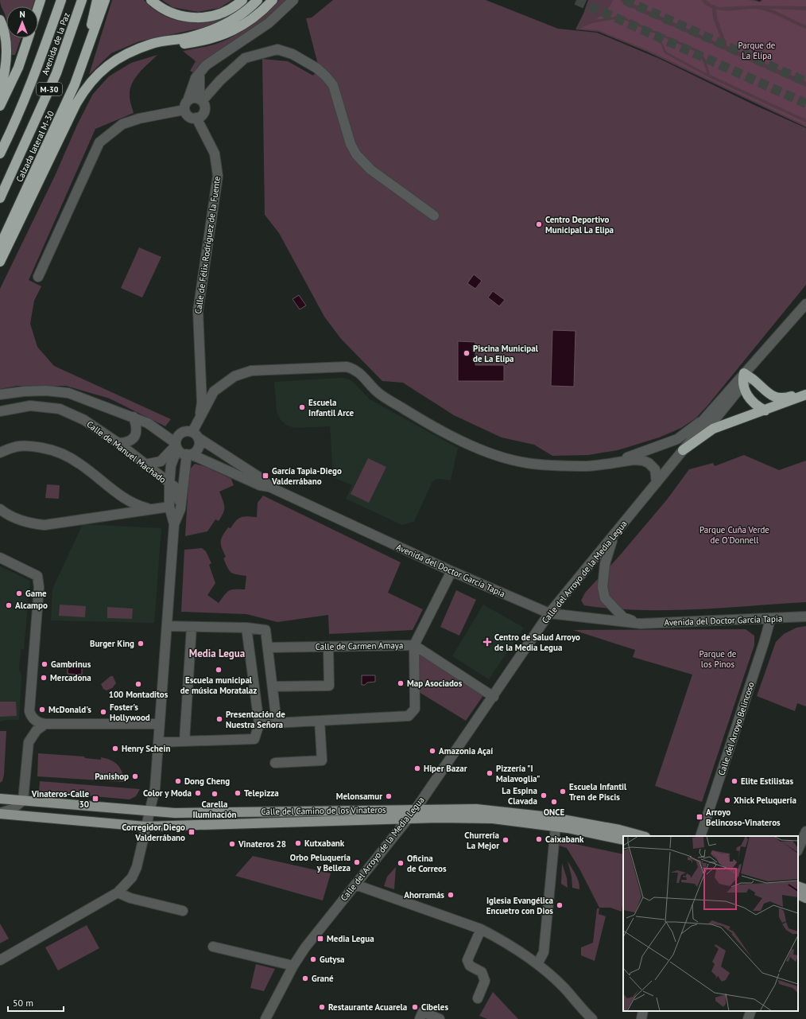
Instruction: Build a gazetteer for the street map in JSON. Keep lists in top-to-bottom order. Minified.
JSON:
{"streets":{"highway":["Avenida de la Paz","M-30","Calzada lateral M-30"],"main road":["Calle del Camino de los Vinateros"],"street":["Calle de Félix Rodríguez de la Fuente","Calle de Manuel Machado","Avenida del Doctor García Tapia","Calle del Arroyo de la Media Legua","Calle de Carmen Amaya","Calle del Arroyo Belincoso"]},"crossings":[["Calle de Félix Rodríguez de la Fuente","Avenida del Doctor García Tapia"],["Avenida del Doctor García Tapia","Calle del Arroyo de la Media Legua"],["Avenida del Doctor García Tapia","Calle del Arroyo Belincoso"],["Calle del Arroyo de la Media Legua","Calle de Carmen Amaya"],["Calle del Arroyo de la Media Legua","Calle del Camino de los Vinateros"]],"districts":["Media Legua"],"parks":["Parque de La Elipa","Parque Cuña Verde de O'Donnell","Parque de los Pinos"],"places":{"other":["Centro Deportivo Municipal La Elipa","Piscina Municipal de La Elipa","Escuela Infantil Arce","Game","Alcampo","Burger King","Gambrinus","Escuela municipal de música Moratalaz","Mercadona","Map Asociados","100 Montaditos","McDonald's","Foster's Hollywood","Presentación de Nuestra Señora","Henry Schein","Amazonia Açaí","Hiper Bazar","Pizzería \"I Malavoglia\"","Panishop","Dong Cheng","Elite Estilistas","Escuela Infantil Tren de Piscis","Color y Moda","Telepizza","Carella Iluminación","La Espina Clavada","Melonsamur","Xhick Peluquería","ONCE","Caixabank","Churrería La Mejor","Kutxabank","Vinateros 28","Orbo Peluquería y Belleza","Oficina de Correos","Ahorramás","Iglesia Evangélica Encuetro con Dios","Gutysa","Grané","Restaurante Acuarela","Cibeles"],"transit":["García Tapia-Diego Valderrábano","Vinateros-Calle 30","Arroyo Belincoso-Vinateros","Corregidor Diego Valderrábano","Media Legua"],"health":["Centro de Salud Arroyo de la Media Legua"]},"scale_bar":"50 m","north":"top"}
